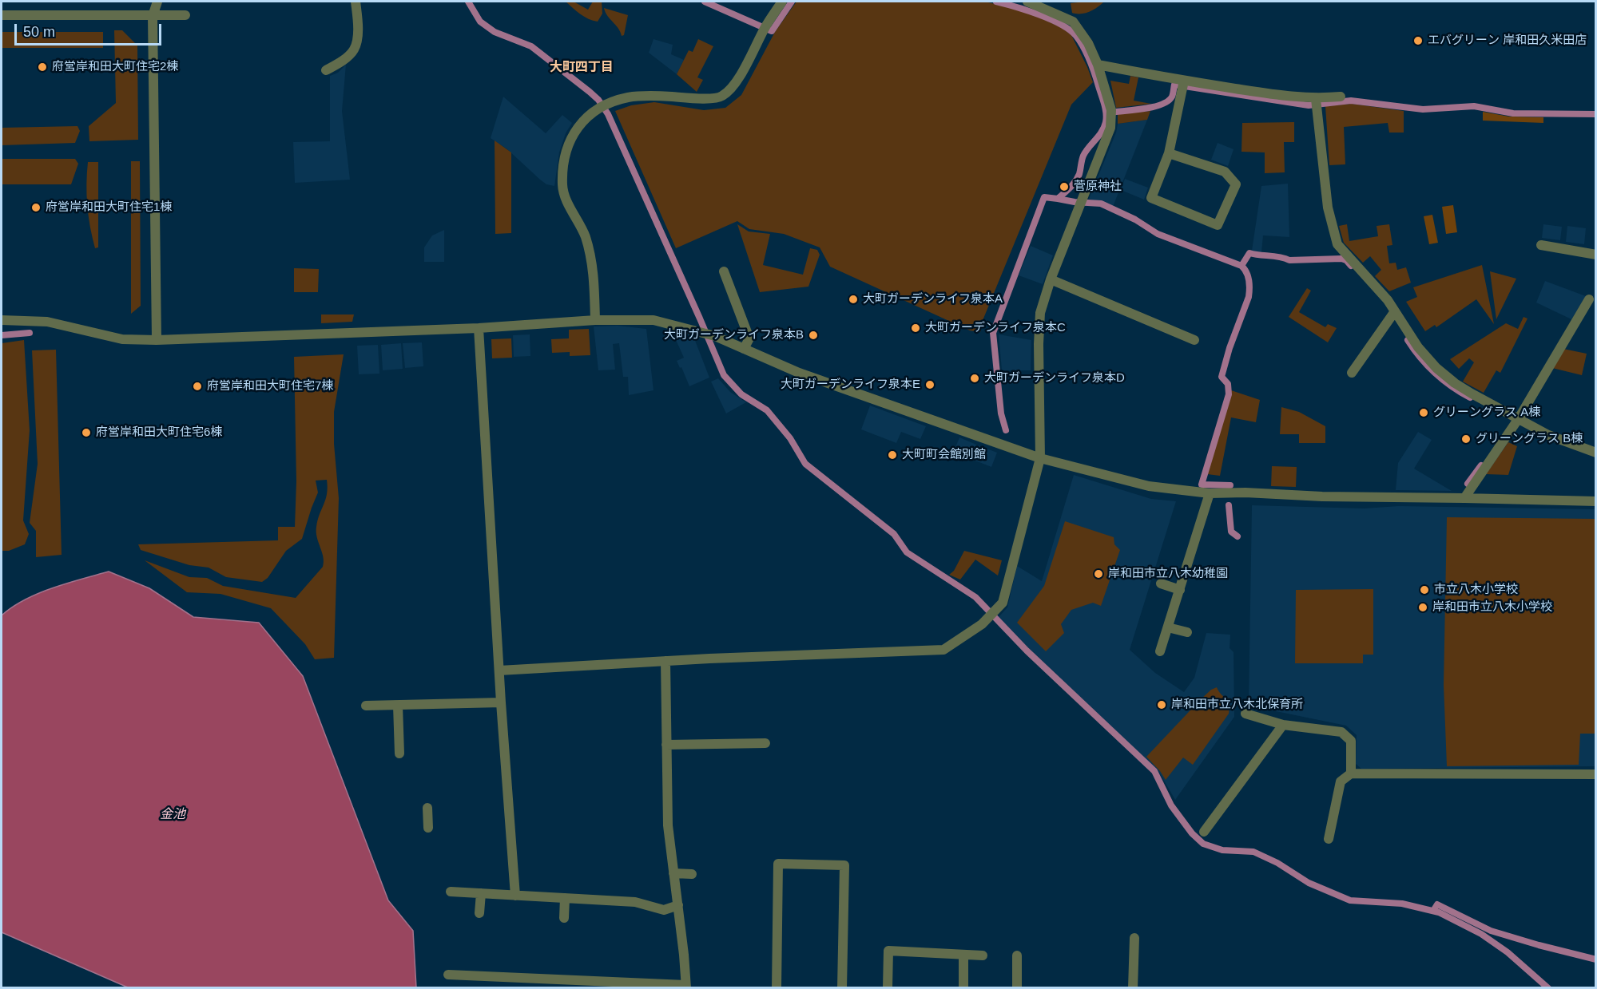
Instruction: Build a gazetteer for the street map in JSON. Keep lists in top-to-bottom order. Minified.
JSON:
{"districts":["大町四丁目"],"water":["金池"],"places":["エバグリーン 岸和田久米田店","府営岸和田大町住宅2棟","菅原神社","府営岸和田大町住宅1棟","大町ガーデンライフ泉本A","大町ガーデンライフ泉本C","大町ガーデンライフ泉本B","大町ガーデンライフ泉本D","大町ガーデンライフ泉本E","府営岸和田大町住宅7棟","グリーングラス A棟","府営岸和田大町住宅6棟","グリーングラス B棟","大町町会館別館","岸和田市立八木幼稚園","市立八木小学校","岸和田市立八木小学校","岸和田市立八木北保育所"],"scale_bar":"50 m"}
